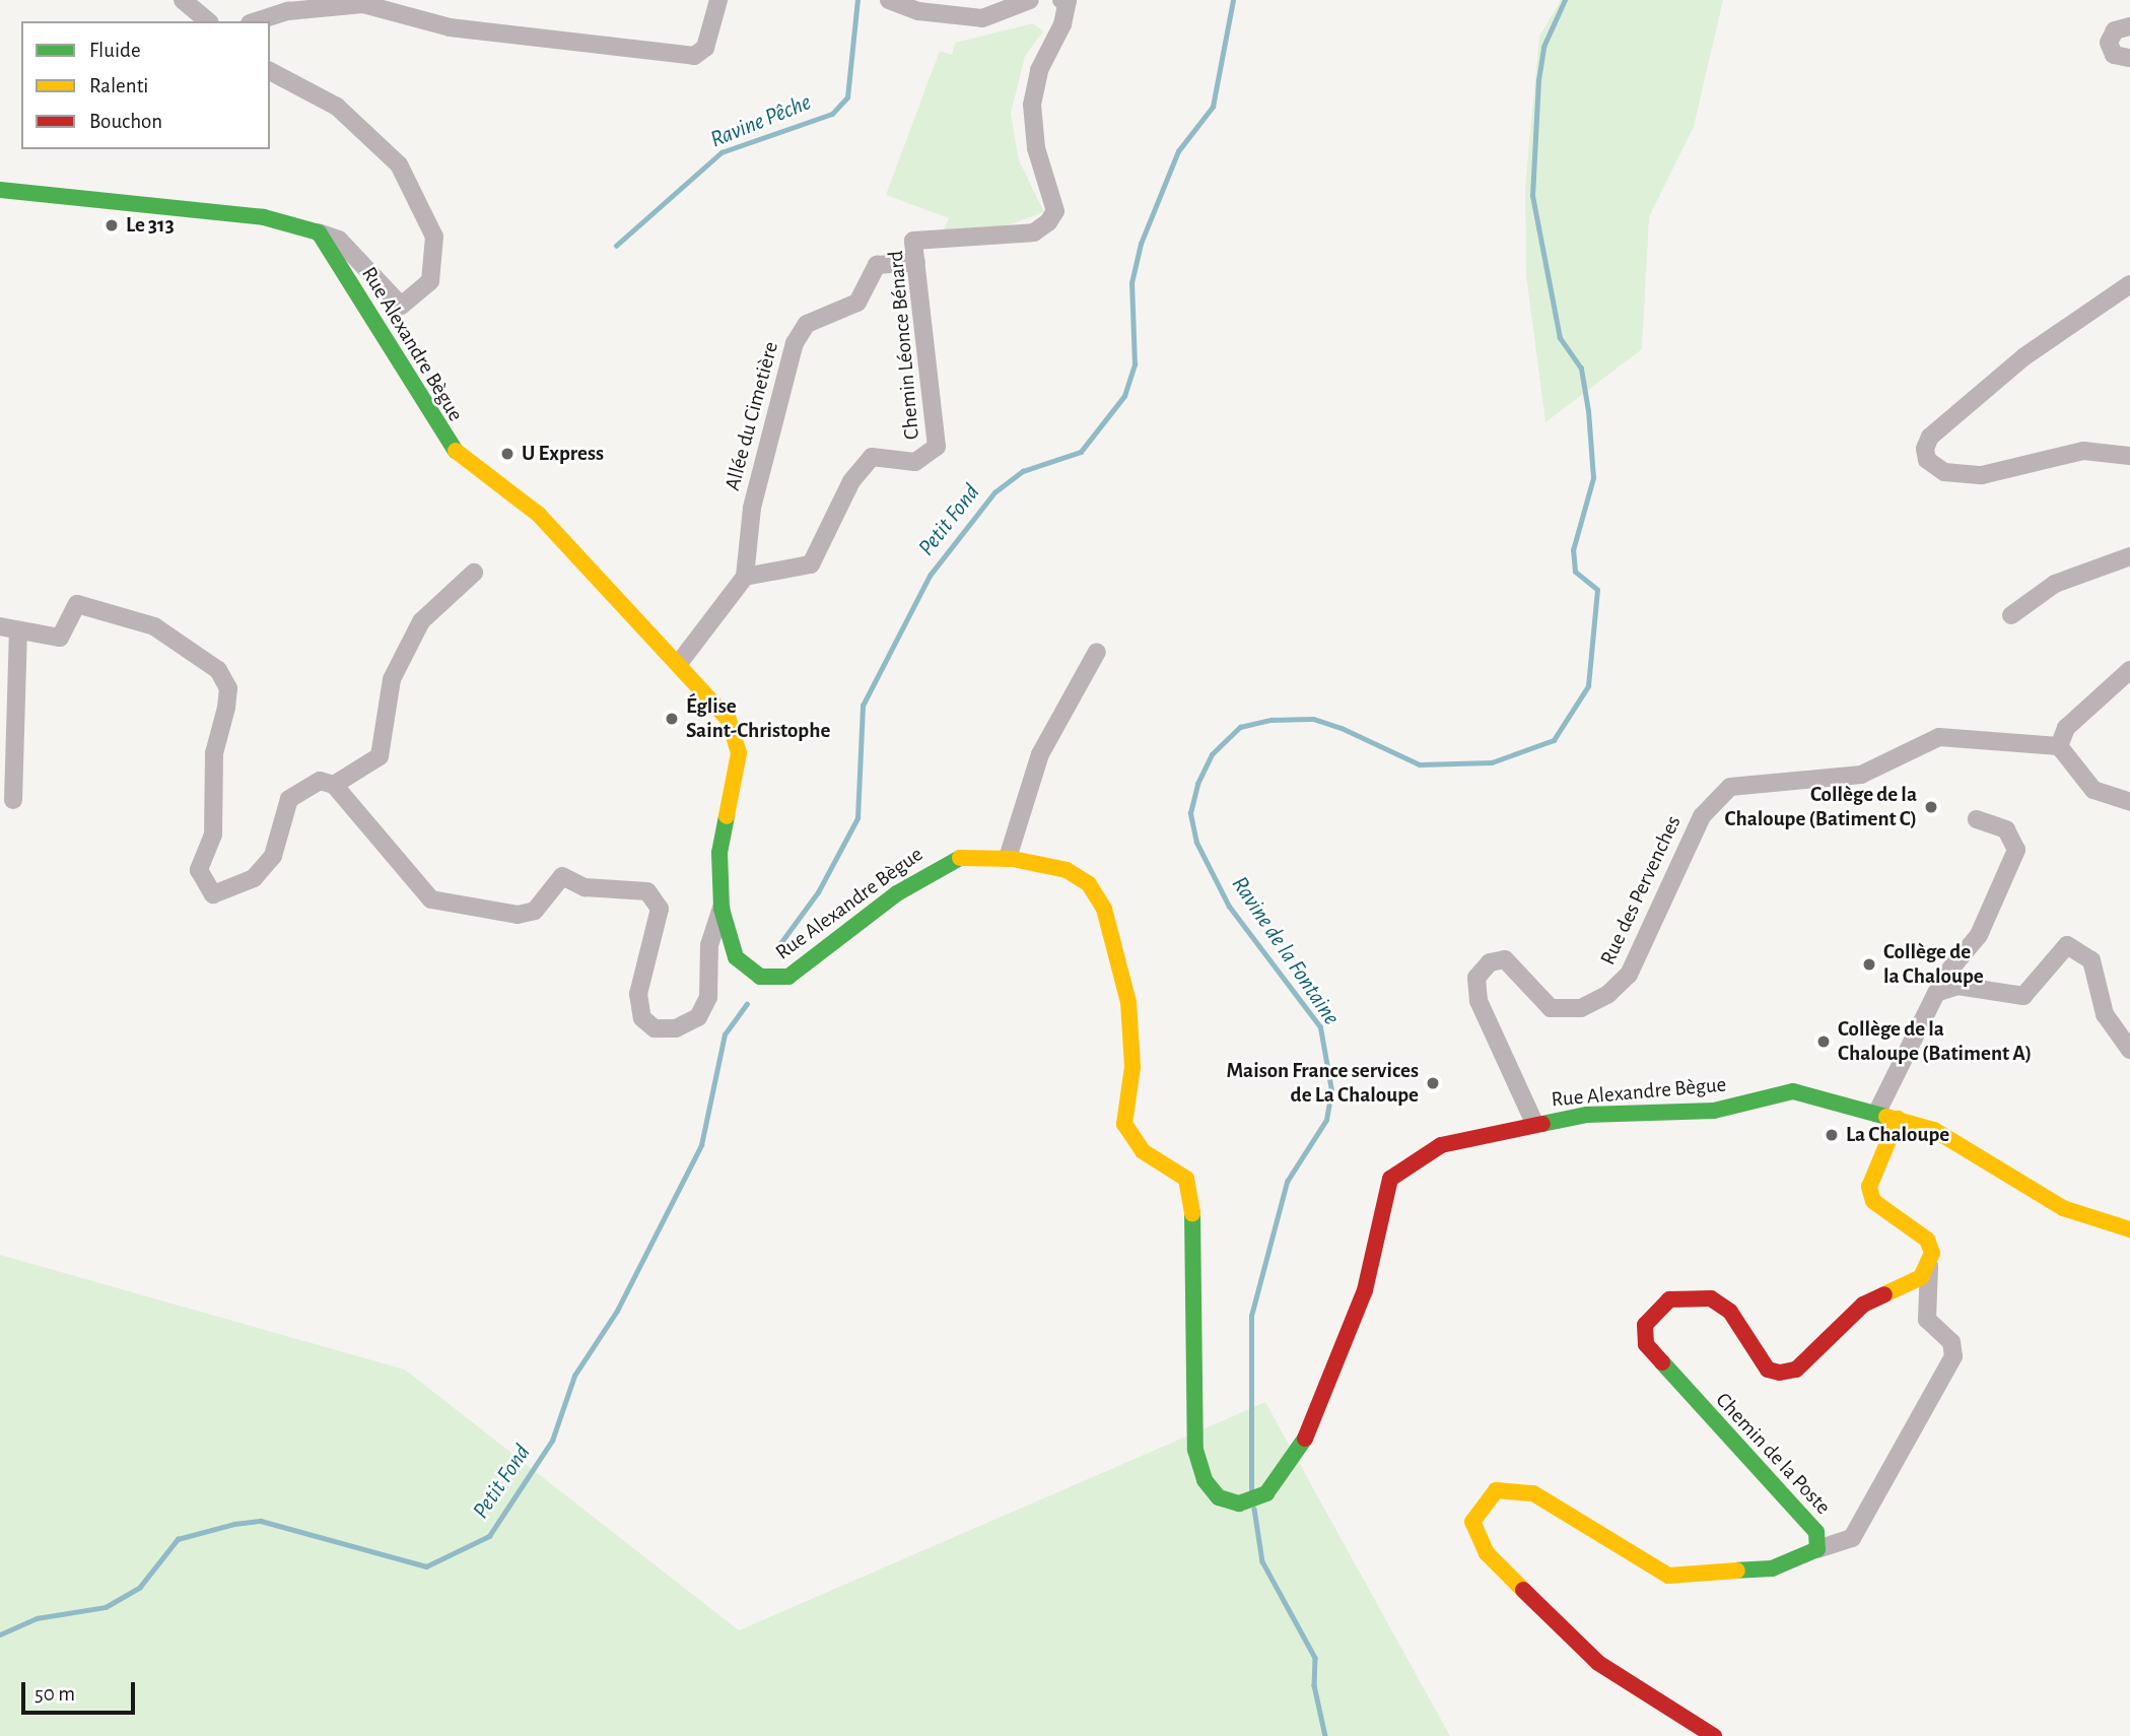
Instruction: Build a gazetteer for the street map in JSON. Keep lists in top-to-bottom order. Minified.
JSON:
{"streets":{"main road":["Rue Alexandre Bègue","Chemin de la Poste"],"street":["Chemin Léonce Bénard","Allée du Cimetière","Rue des Pervenches"]},"crossings":[["Rue Alexandre Bègue","Rue des Pervenches"],["Chemin Léonce Bénard","Allée du Cimetière"]],"water":["Ravine Pêche","Petit Fond","Ravine de la Fontaine"],"places":["Le 313","U Express","Église Saint-Christophe","Collège de la Chaloupe (Batiment C)","Collège de la Chaloupe","Collège de la Chaloupe (Batiment A)","Maison France services de La Chaloupe","La Chaloupe"],"legend":["Fluide","Ralenti","Bouchon"],"scale_bar":"50 m"}
